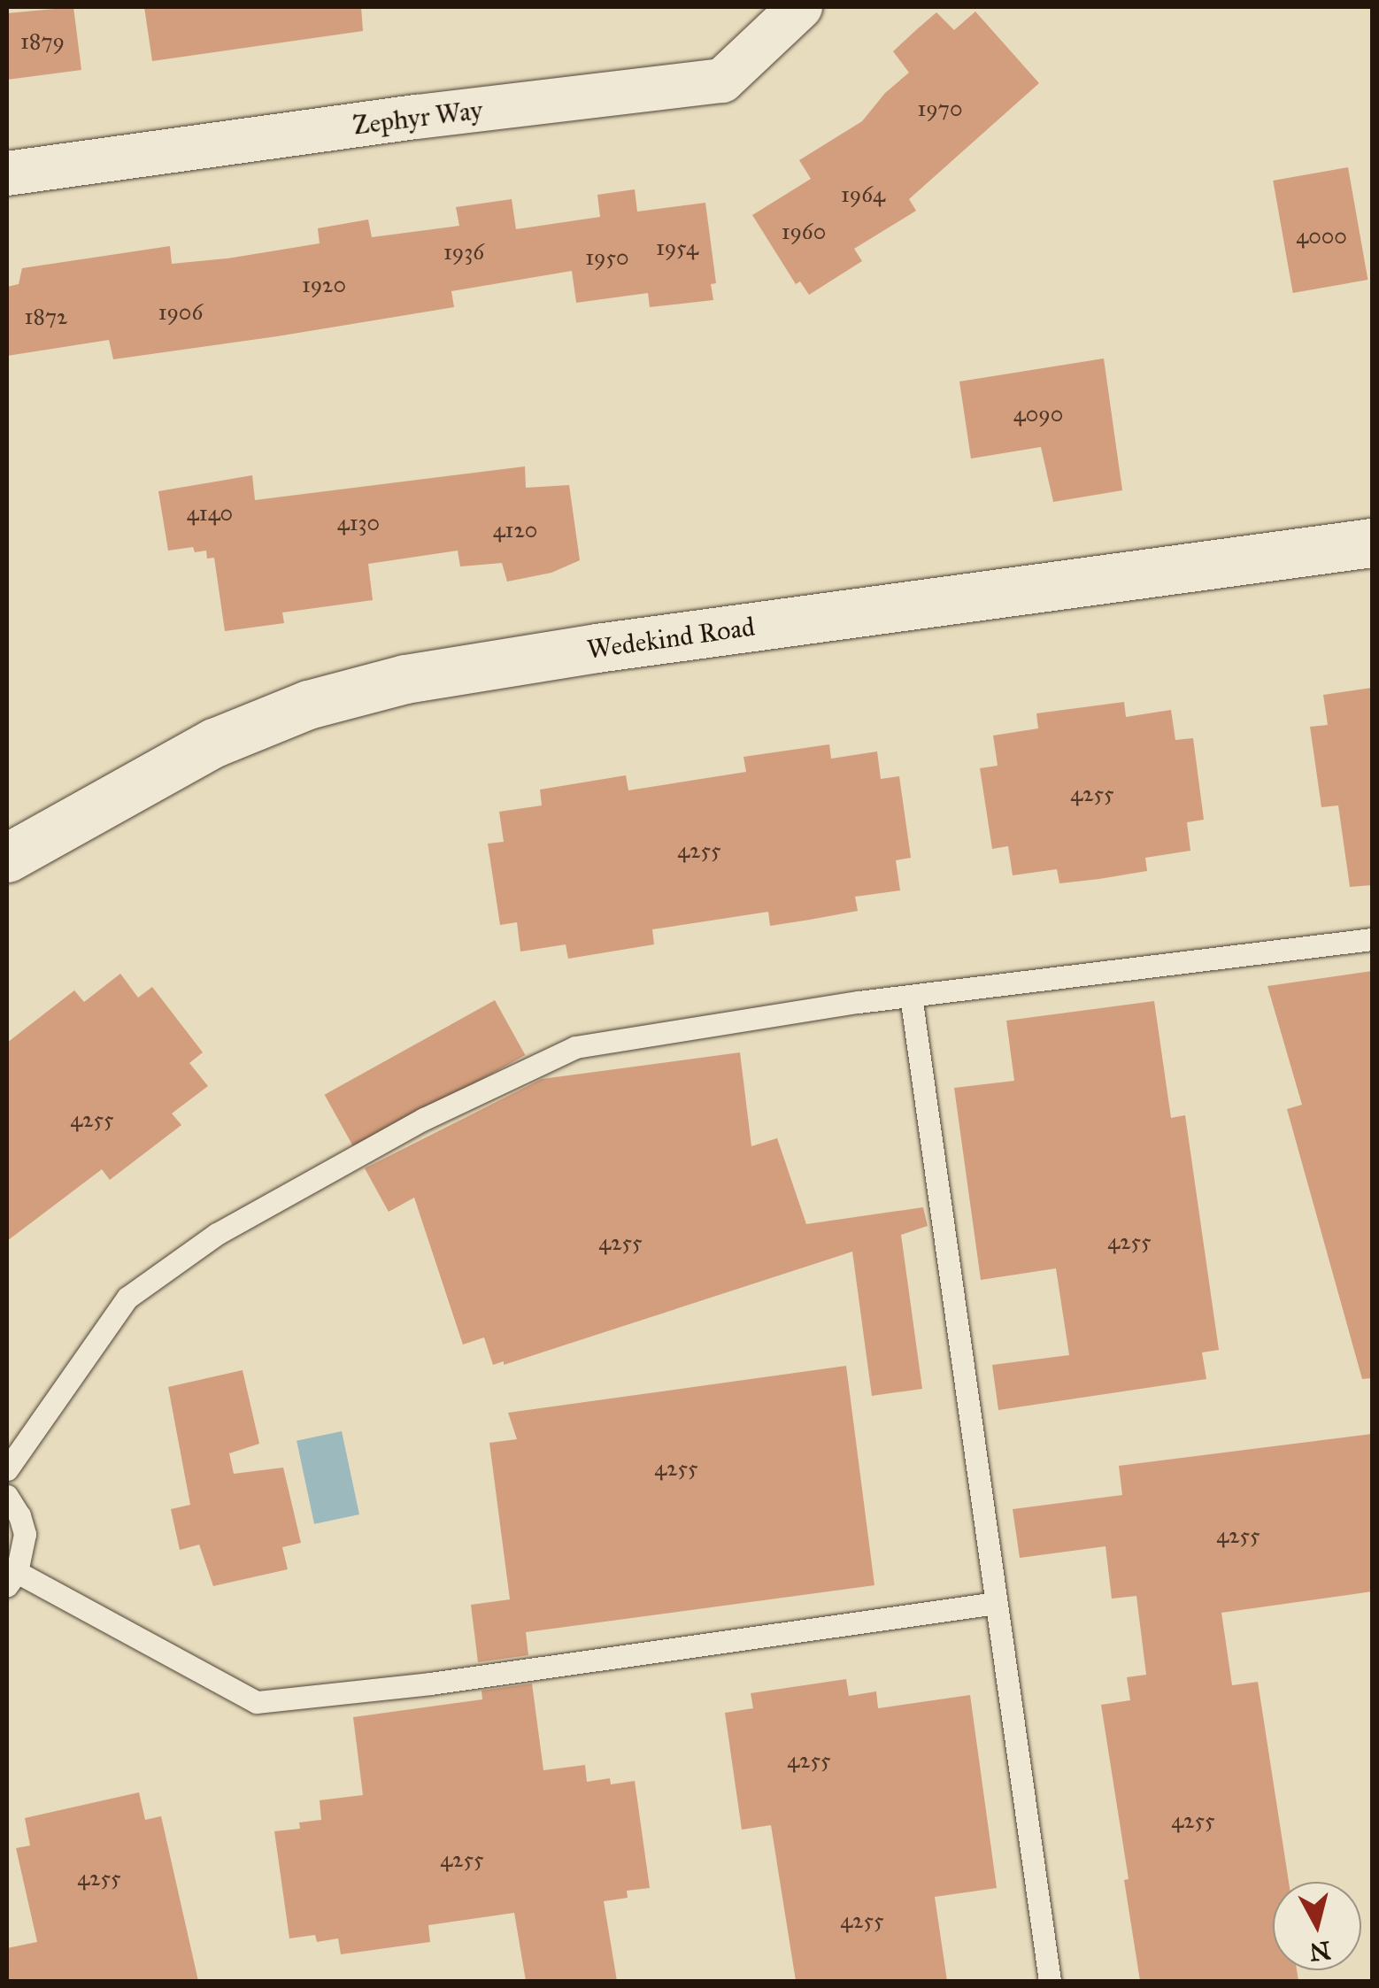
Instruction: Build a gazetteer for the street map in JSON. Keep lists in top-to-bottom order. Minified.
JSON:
{"streets":{"street":["Zephyr Way","Wedekind Road"]},"house_numbers":["1879","1970","1964","1960","4000","1954","1936","1950","1920","1906","1872","4090","4140","4130","4120","4255","4255","4255","4255","4255","4255","4255","4255","4255","4255","4255","4255"],"north":"bottom"}
